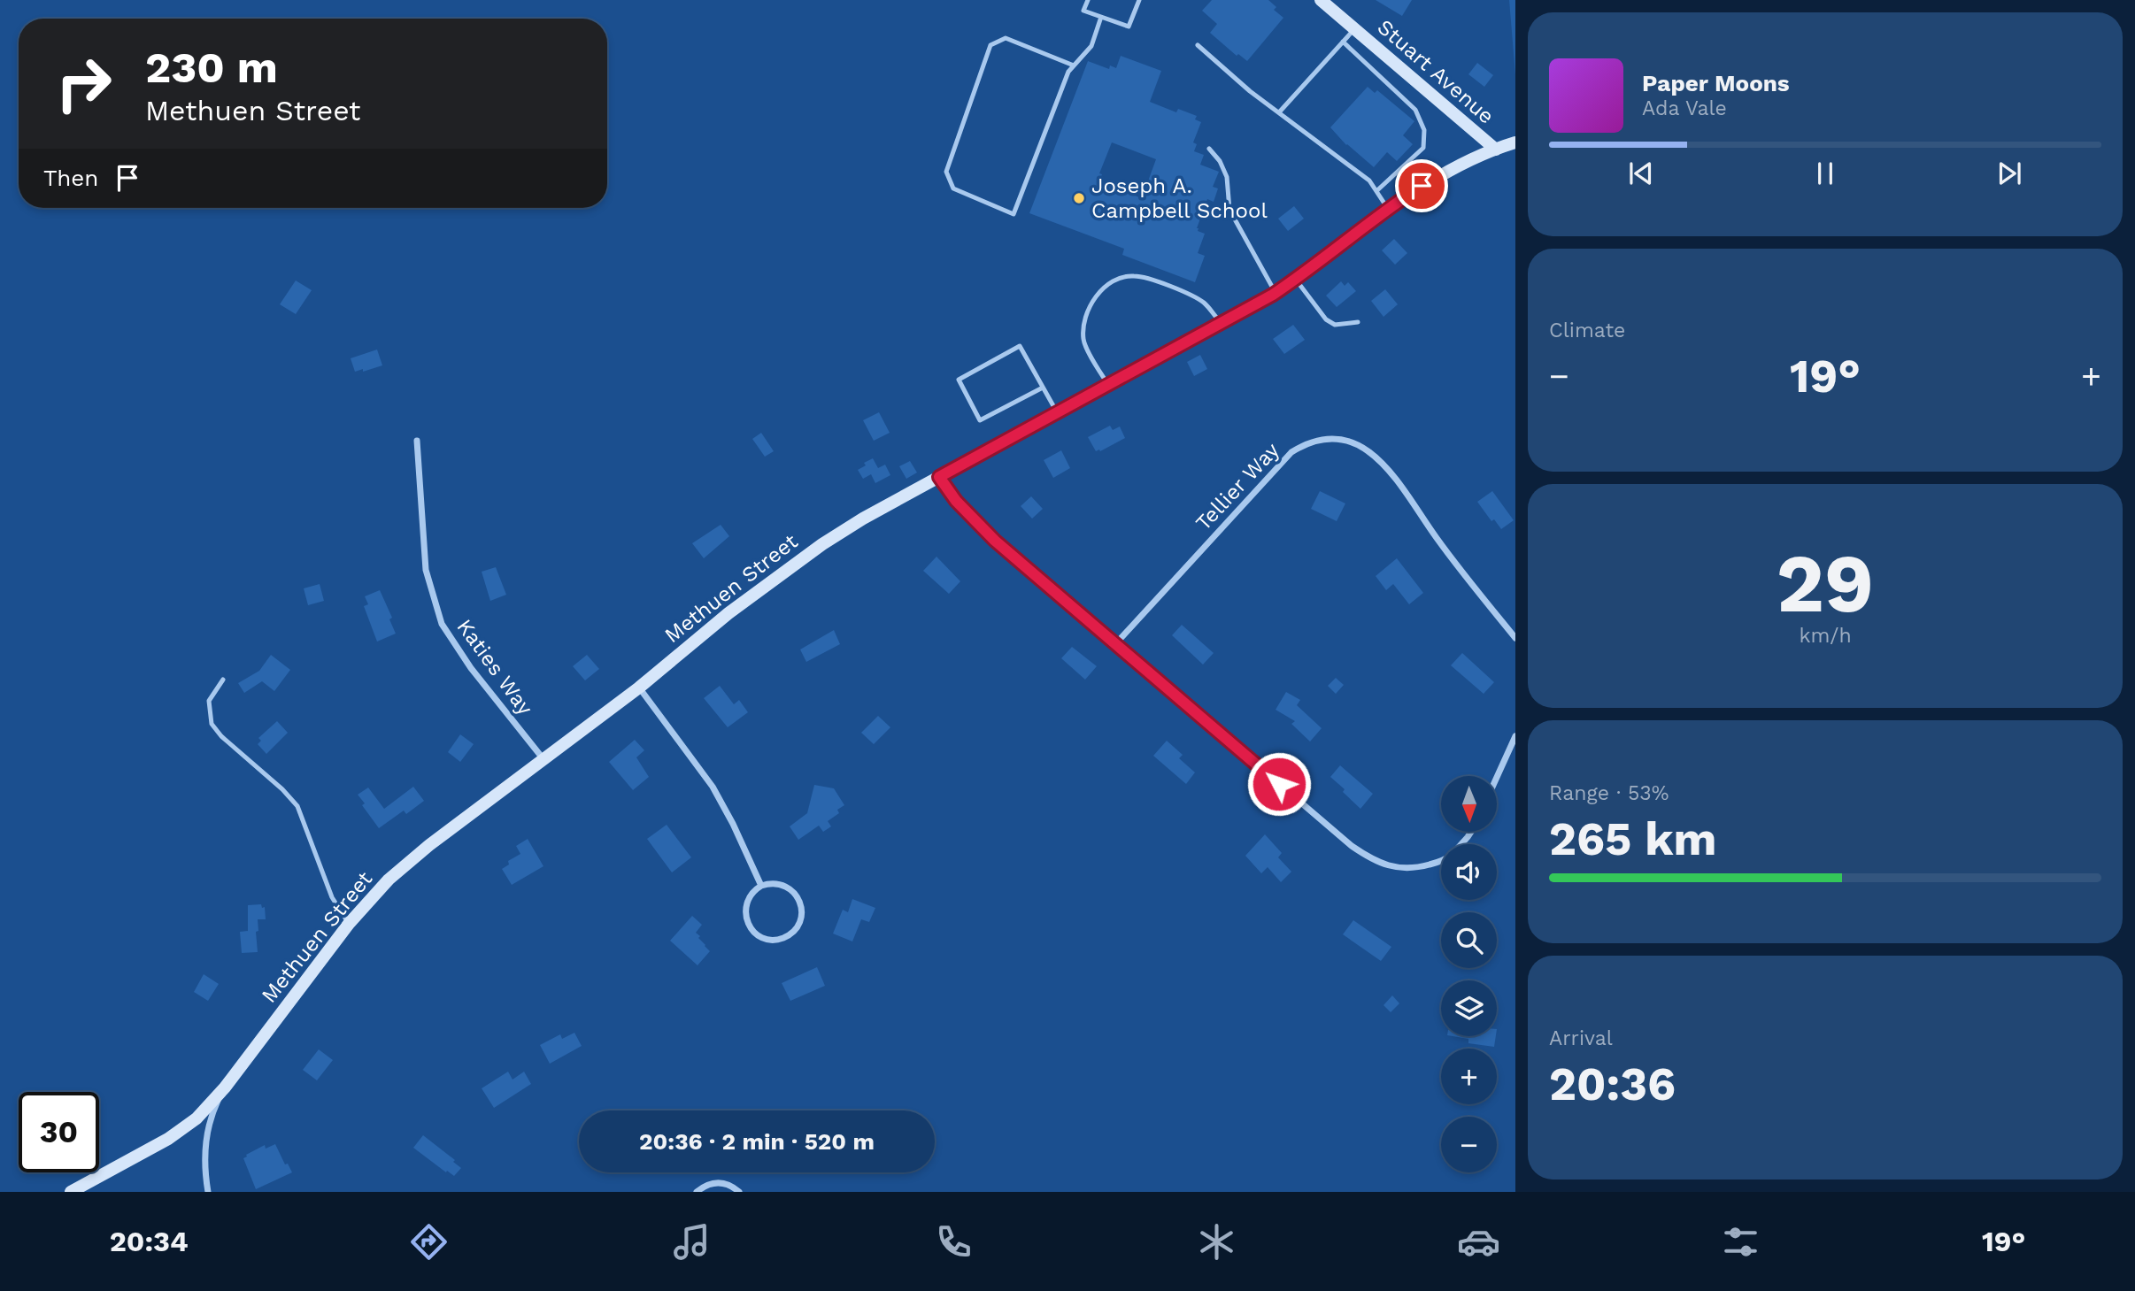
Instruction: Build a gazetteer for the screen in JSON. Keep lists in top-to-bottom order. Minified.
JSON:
{"streets":{"street":["Stuart Avenue","Tellier Way","Methuen Street","Katies Way"]},"crossings":[["Stuart Avenue","Methuen Street"],["Methuen Street","Katies Way"]],"places":["Joseph A. Campbell School"],"north":"bottom","page":{"turn":["230 m","Methuen Street"],"song":["Paper Moons","Ada Vale"],"then":"Then","tile":["Climate",["29","km/h"],["Range · 53%","265 km"],["Arrival","20:36"]],"heat":["−","19°","+"],"map_buttons":["+","−"],"limit":"30","trip":"20:36 · 2 min · 520 m","tabs":["20:34","19°"]}}
